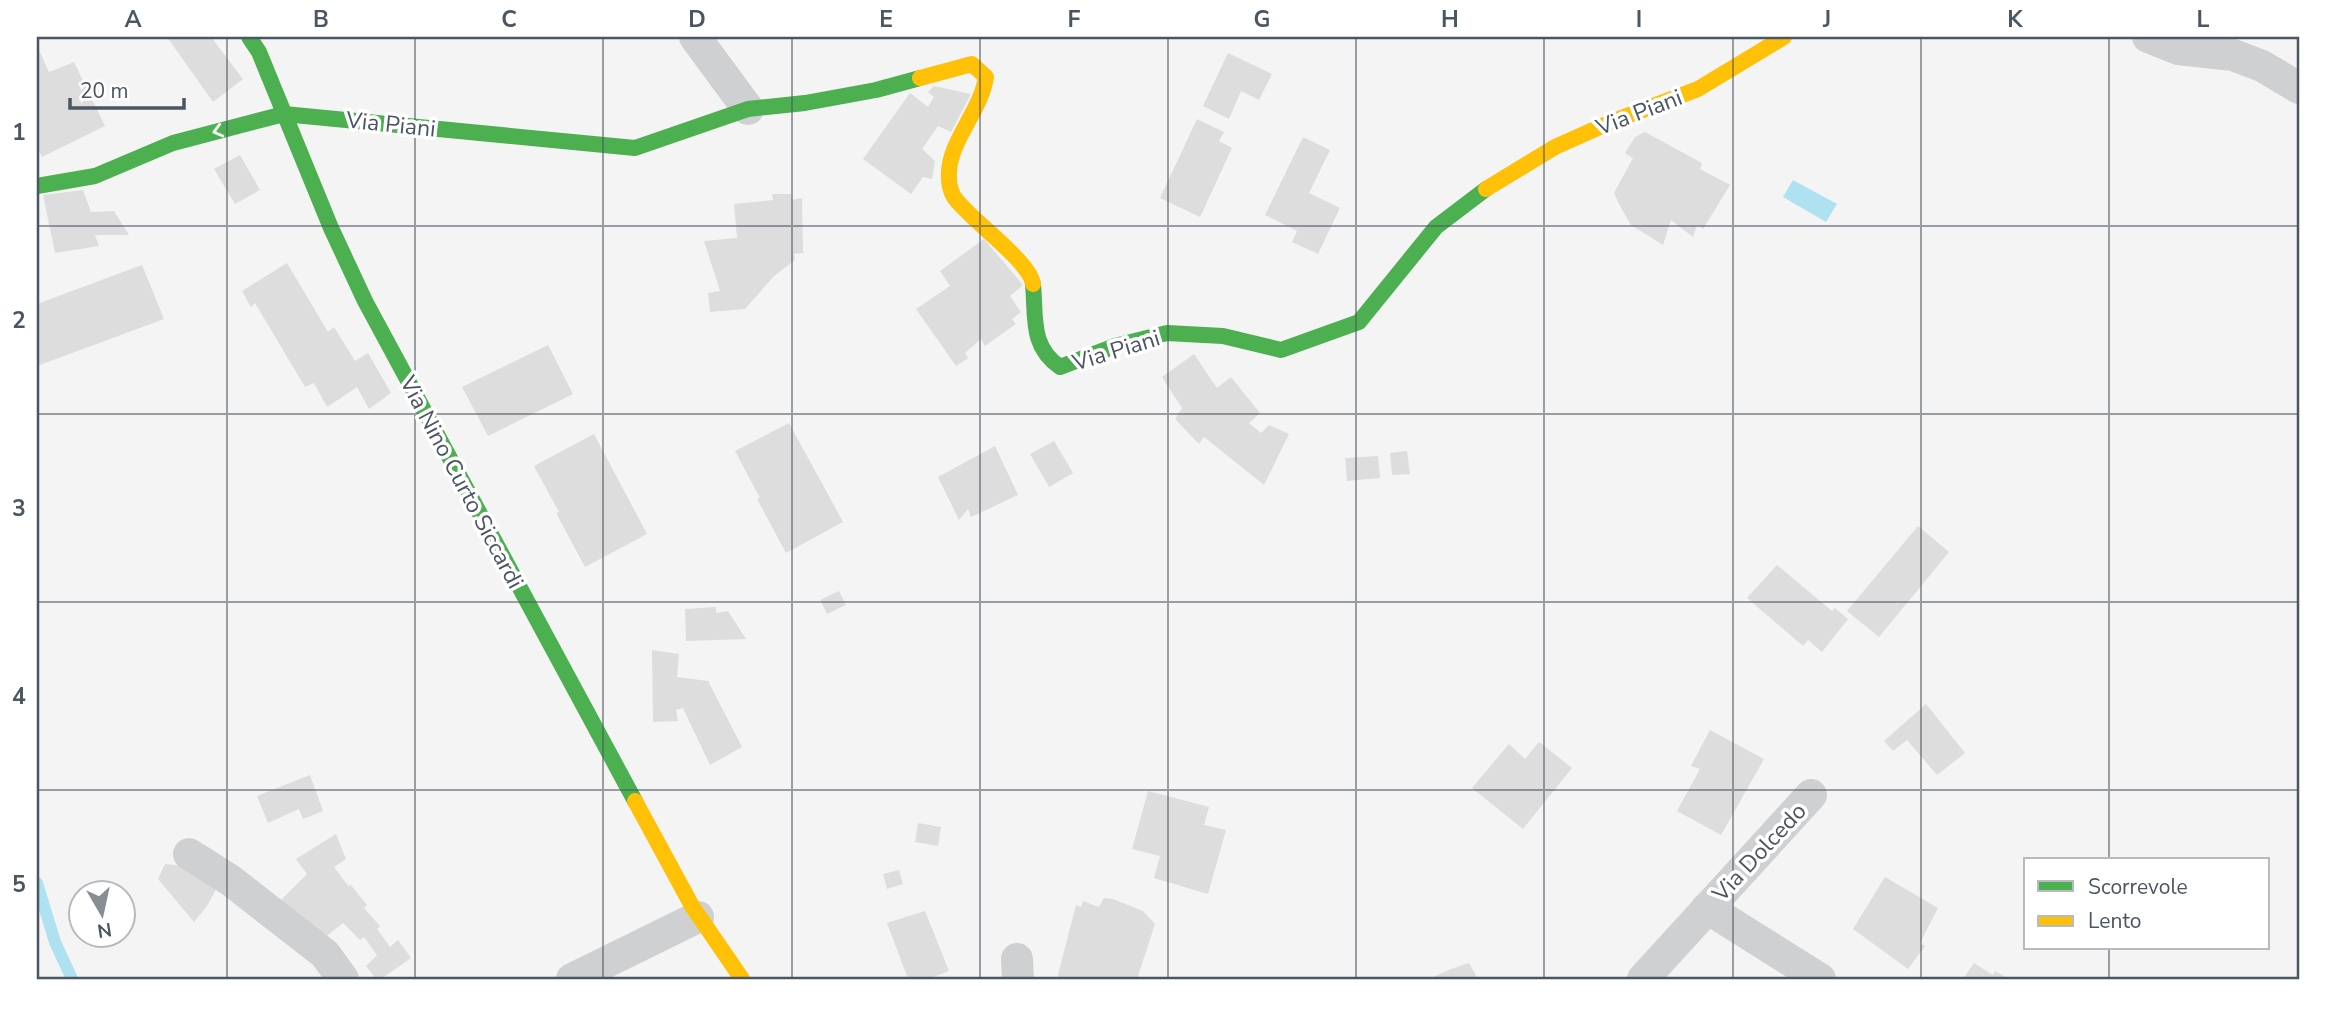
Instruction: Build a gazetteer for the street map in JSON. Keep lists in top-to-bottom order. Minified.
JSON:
{"streets":{"street":["Via Piani","Via Nino Curto Siccardi","Via Dolcedo"]},"crossings":[["Via Piani","Via Nino Curto Siccardi"]],"legend":["Scorrevole","Lento"],"scale_bar":"20 m","north":"bottom","grid":{"columns":["A","B","C","D","E","F","G","H","I","J","K","L"],"rows":["1","2","3","4","5"]}}
